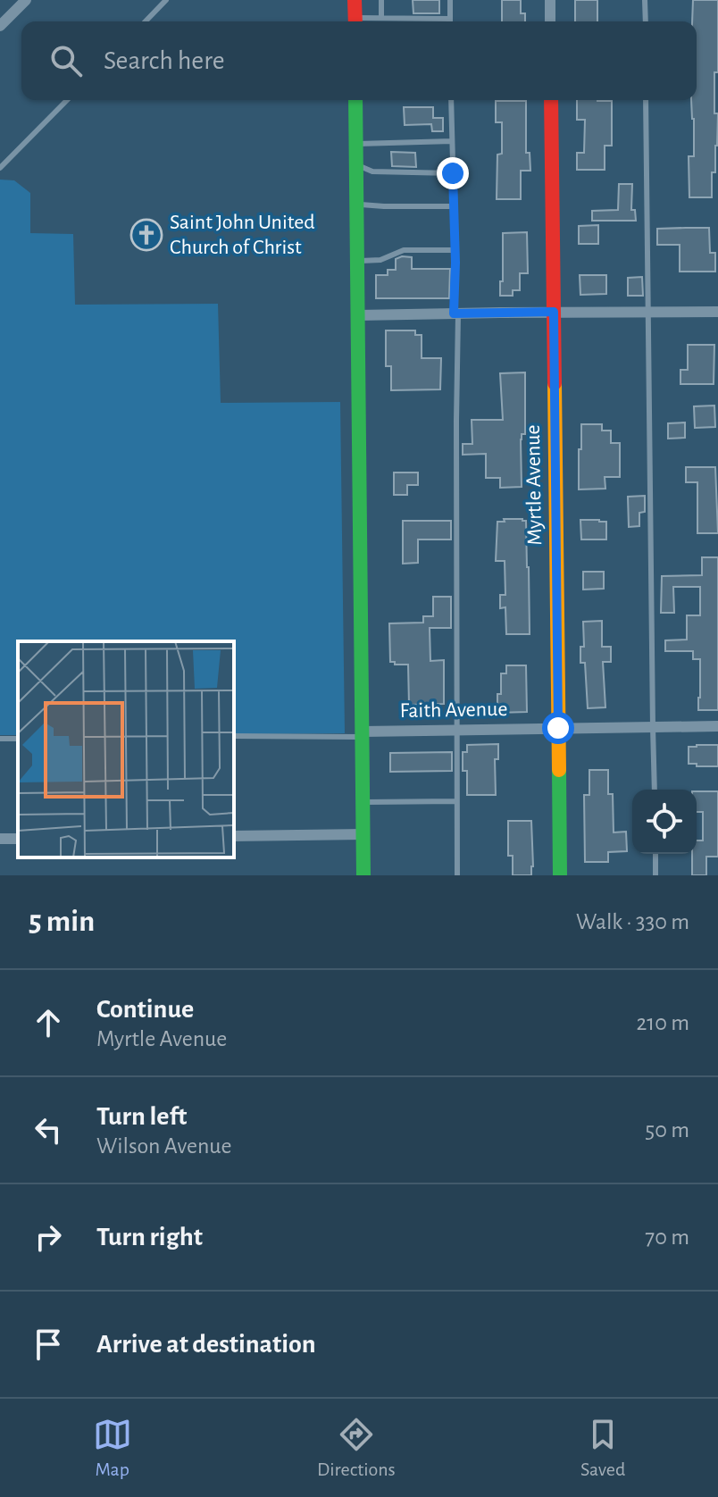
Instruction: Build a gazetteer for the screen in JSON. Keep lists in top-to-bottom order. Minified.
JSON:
{"streets":{"main road":["Myrtle Avenue"],"street":["Faith Avenue"]},"crossings":[["Myrtle Avenue","Faith Avenue"]],"places":{"church":["Saint John United Church of Christ"]},"page":{"search":"Search here","heading":["5 min","Walk · 330 m"],"list":[["Continue","Myrtle Avenue","210 m"],["Turn left","Wilson Avenue","50 m"],["Turn right","70 m"],"Arrive at destination"],"nav":["Map","Directions","Saved"]}}
